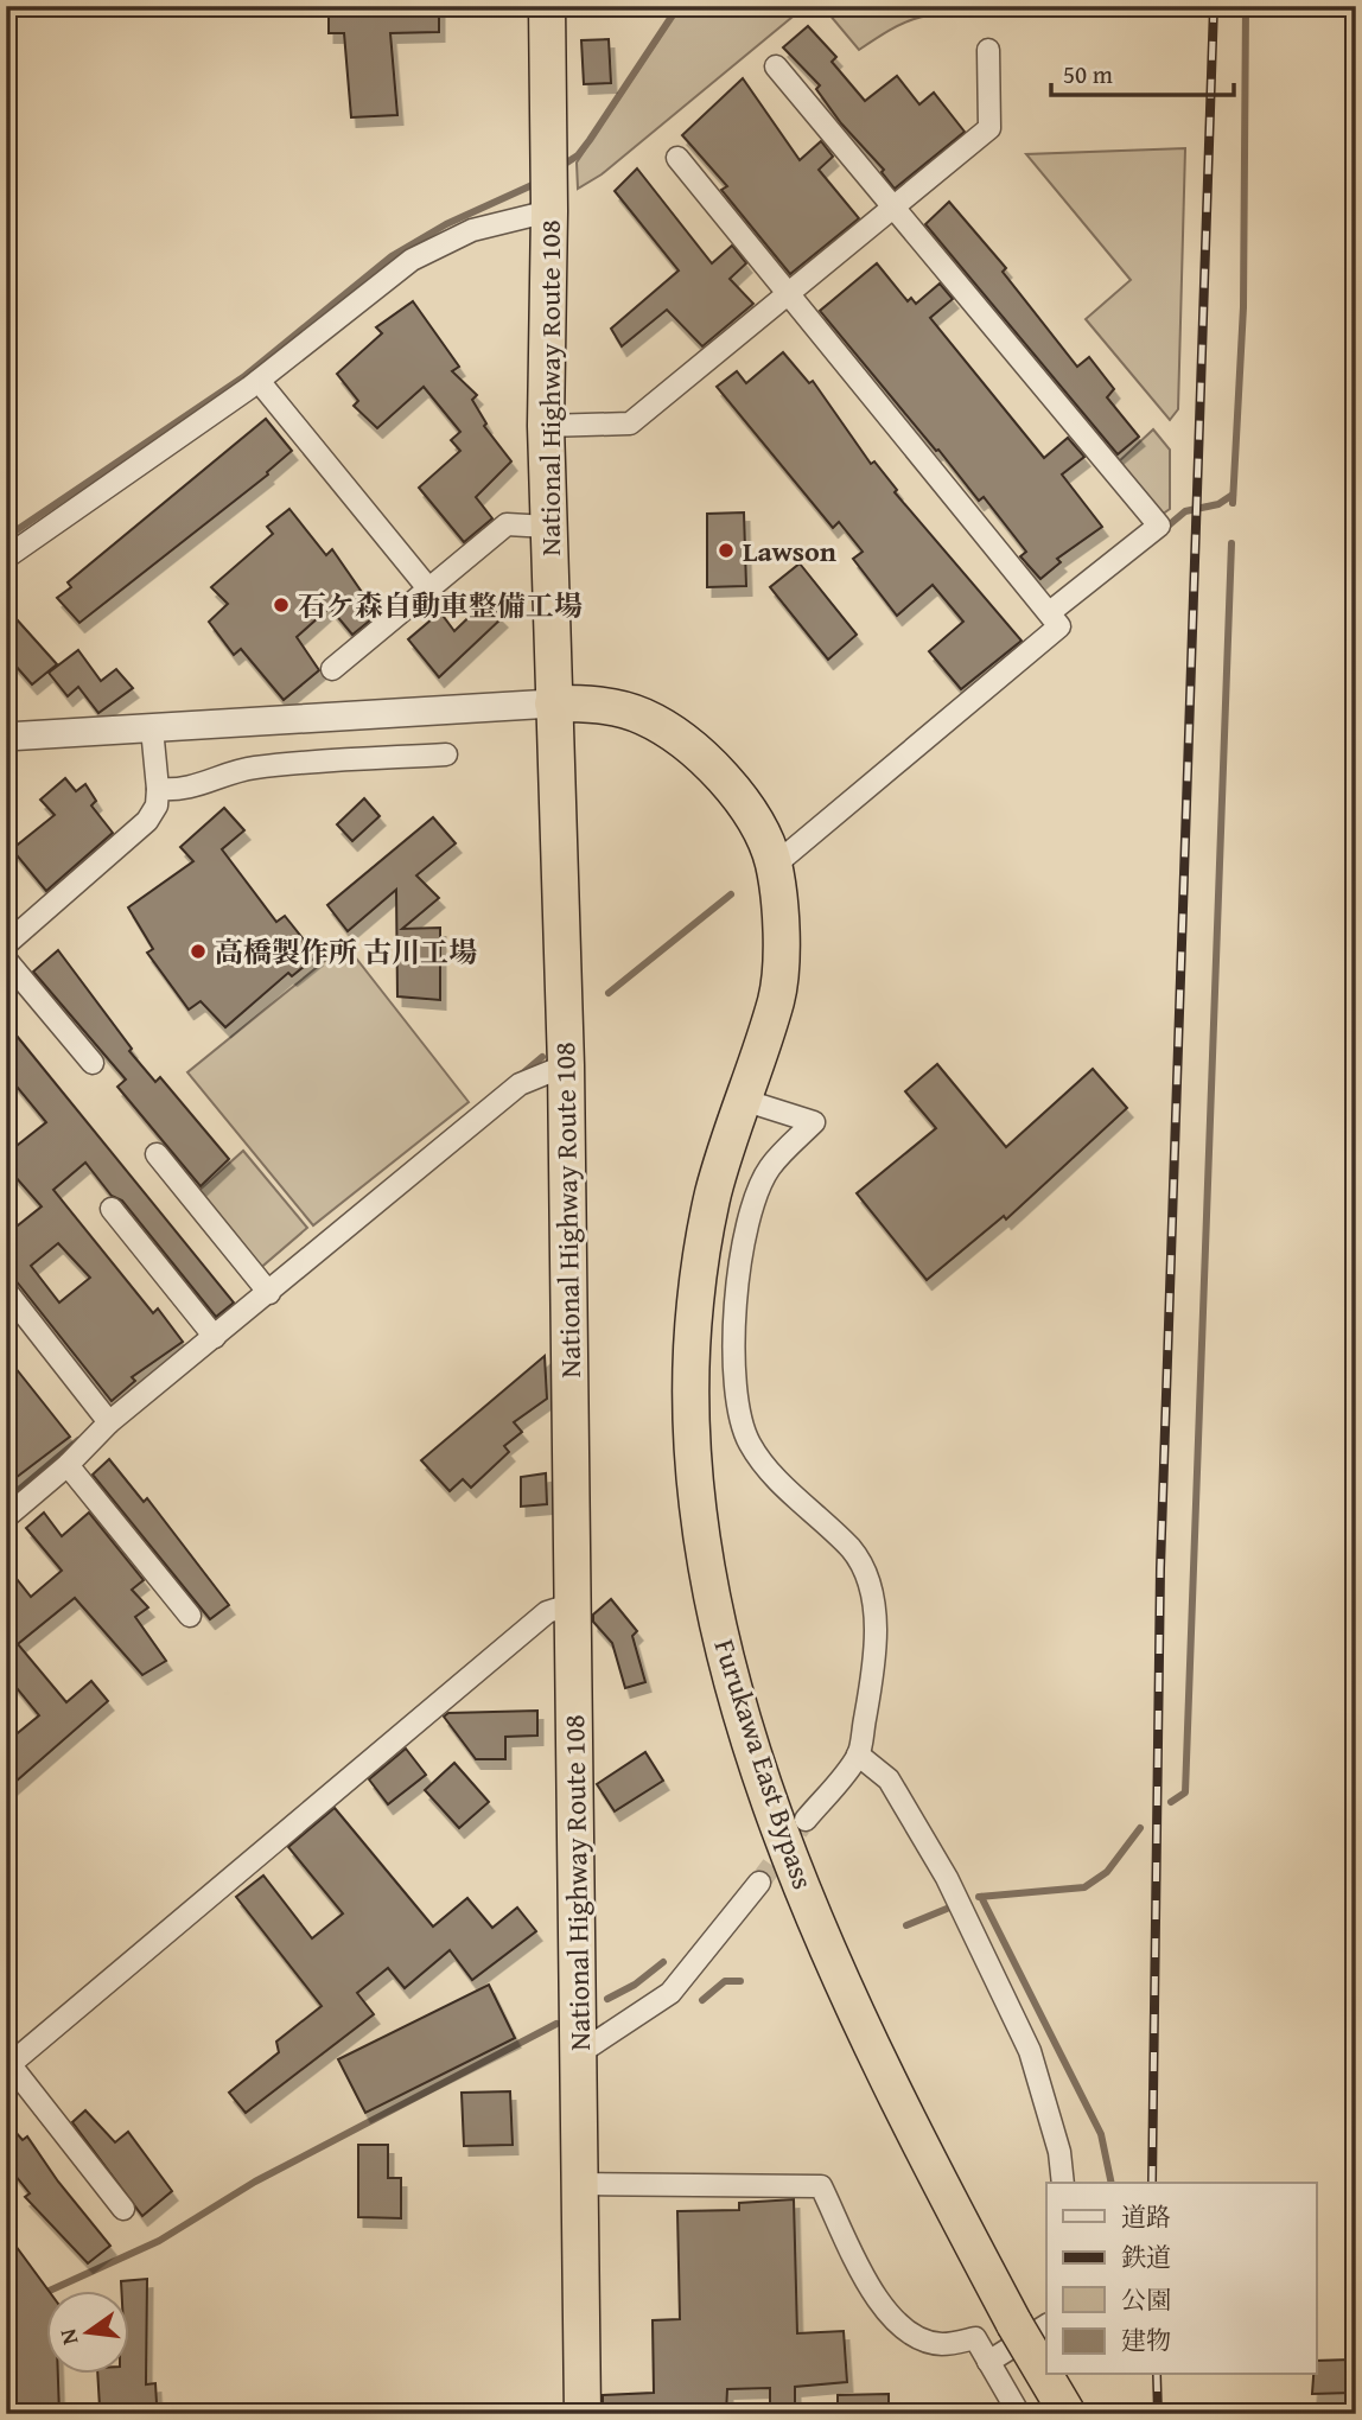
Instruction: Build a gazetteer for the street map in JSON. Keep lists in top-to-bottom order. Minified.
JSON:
{"streets":{"highway":["National Highway Route 108","Furukawa East Bypass"]},"crossings":[["National Highway Route 108","Furukawa East Bypass"]],"places":["Lawson","石ケ森自動車整備工場","高橋製作所 古川工場"],"legend":["道路","鉄道","公園","建物"],"scale_bar":"50 m","north":"left"}
